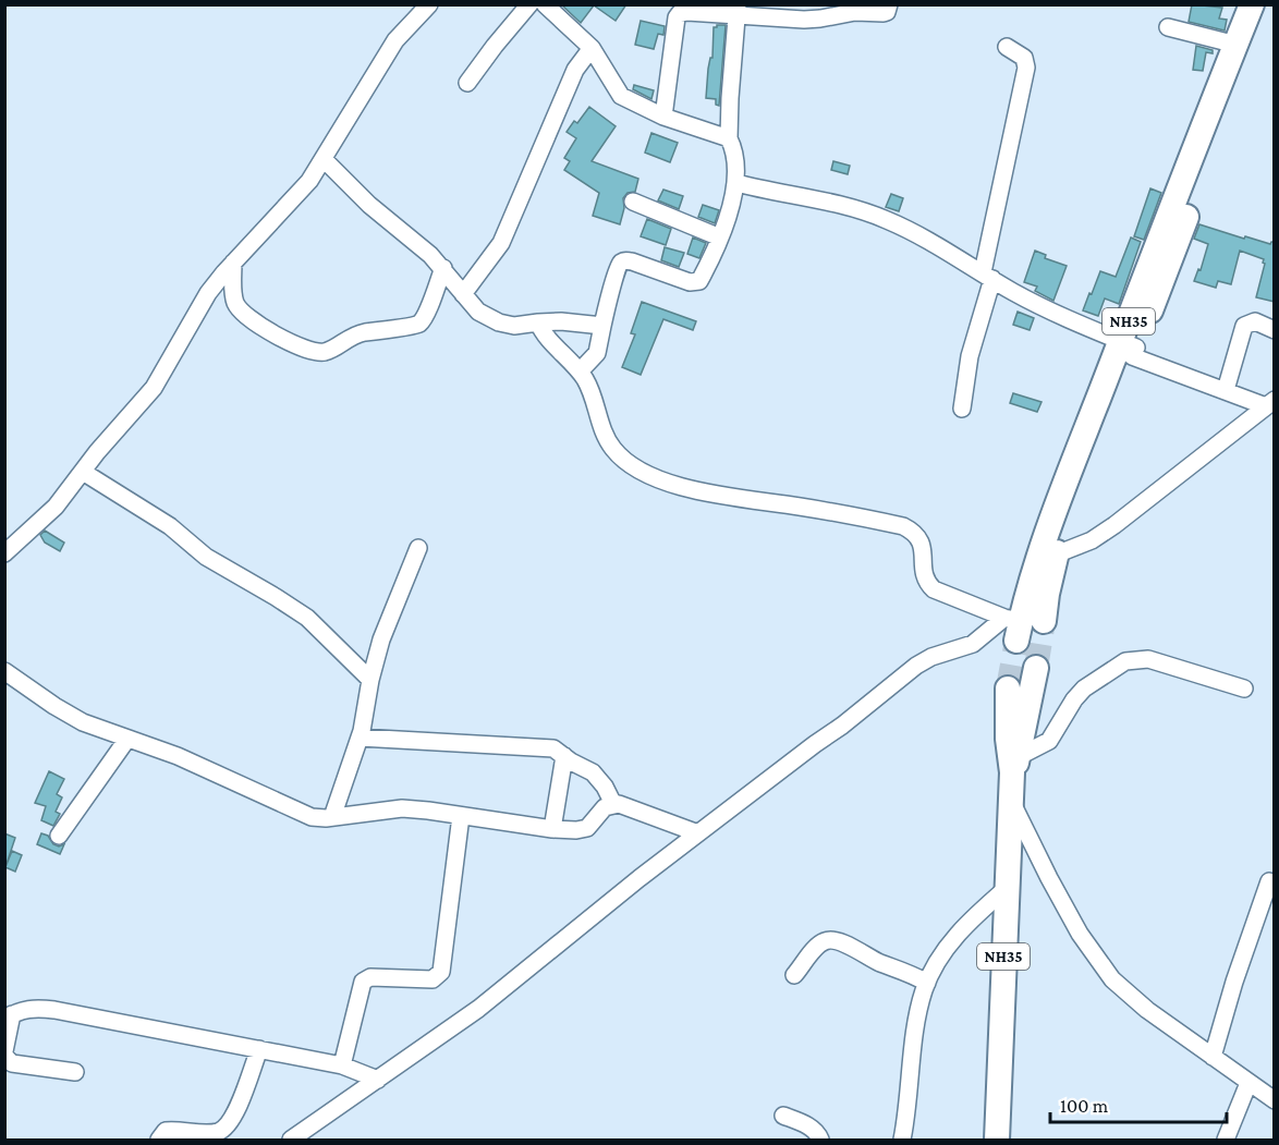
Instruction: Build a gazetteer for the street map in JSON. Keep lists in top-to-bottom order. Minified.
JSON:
{"streets":{"highway":["NH35"]},"scale_bar":"100 m"}
